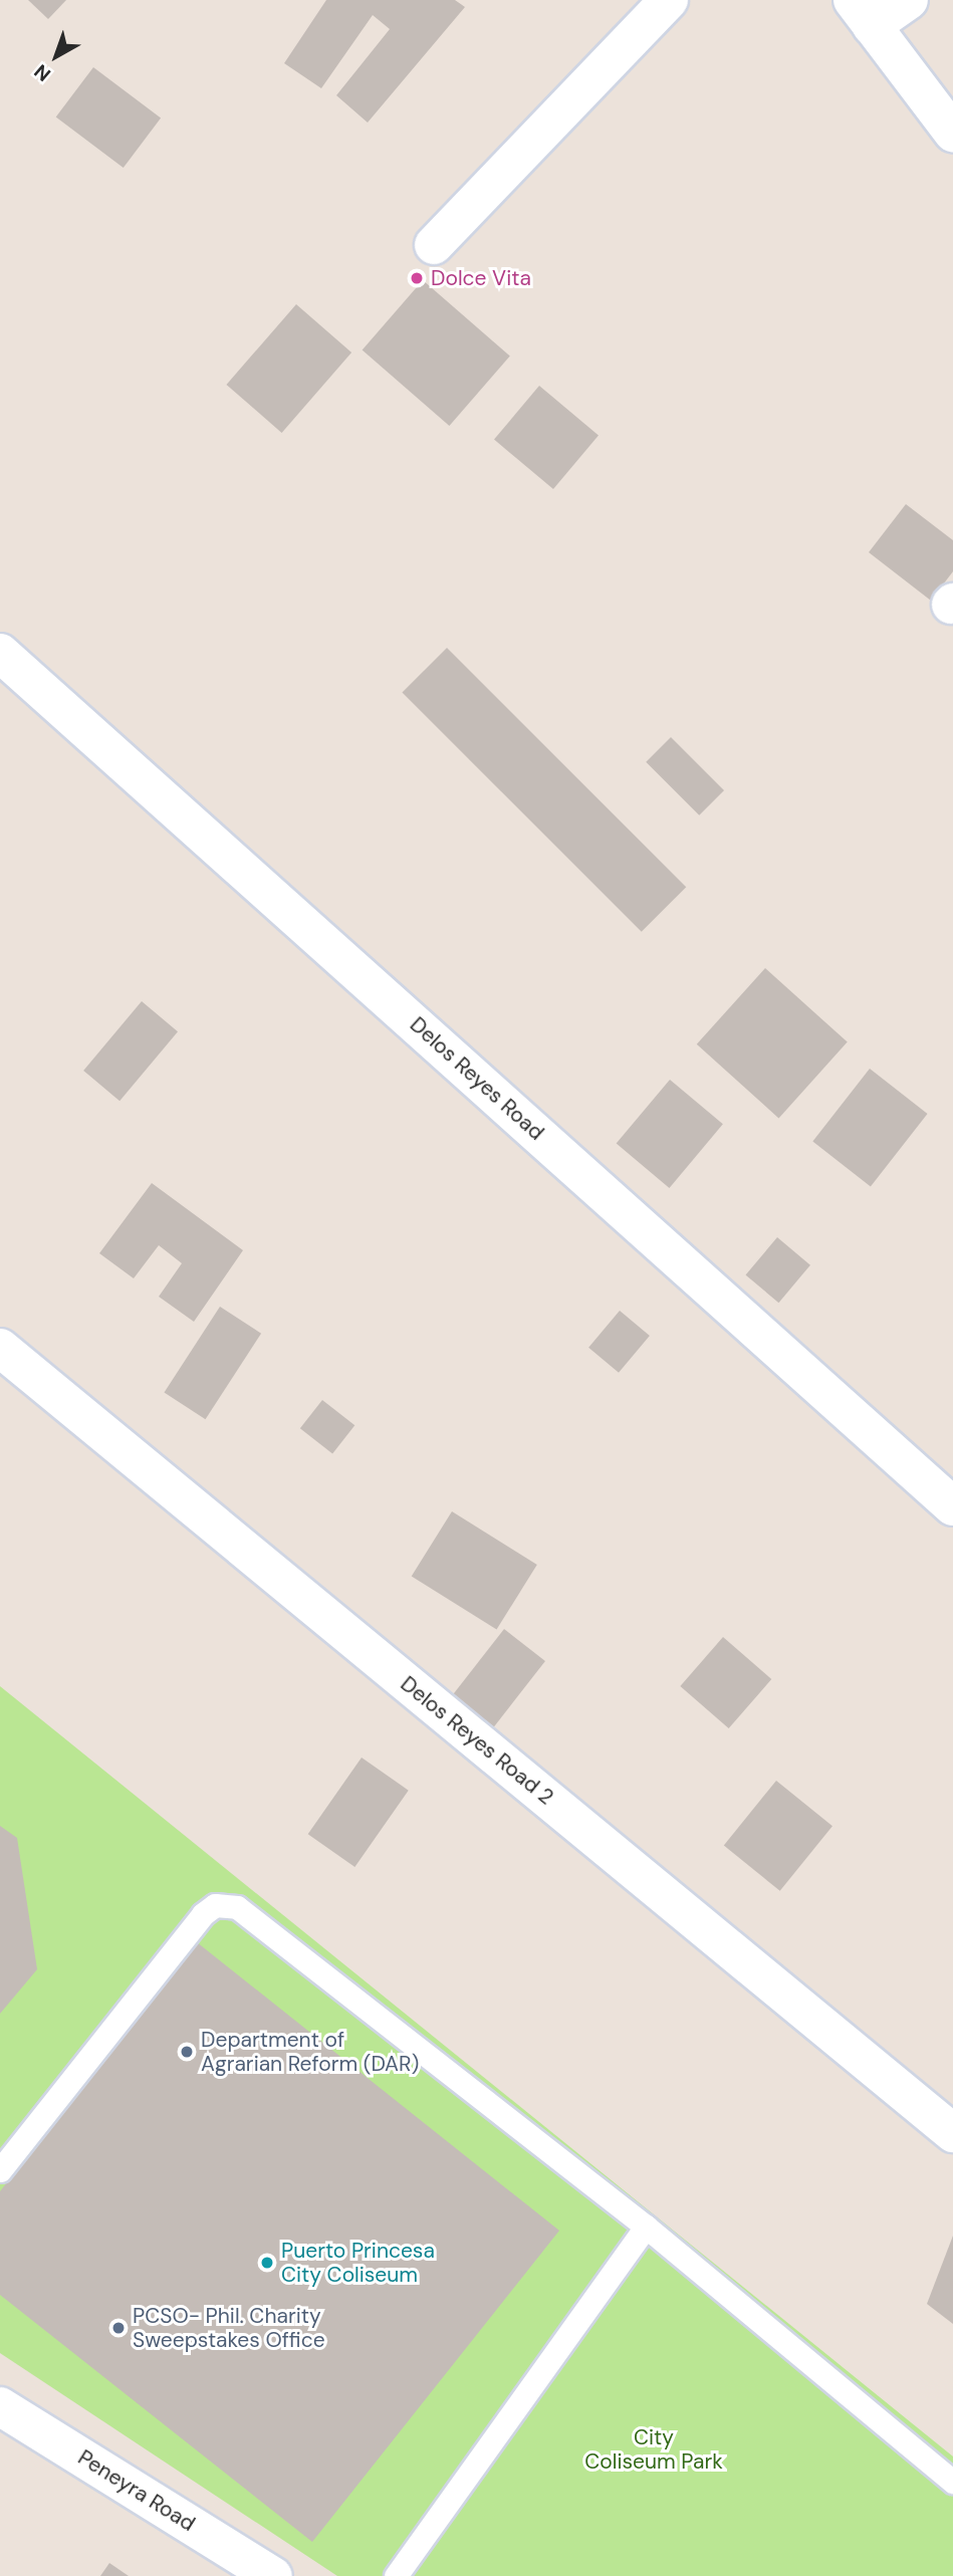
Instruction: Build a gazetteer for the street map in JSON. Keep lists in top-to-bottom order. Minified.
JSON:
{"streets":{"street":["Delos Reyes Road","Delos Reyes Road 2","Peneyra Road"]},"parks":["City Coliseum Park"],"places":["Dolce Vita","Department of Agrarian Reform (DAR)","Puerto Princesa City Coliseum","PCSO- Phil. Charity Sweepstakes Office"],"north":"bottom left"}
